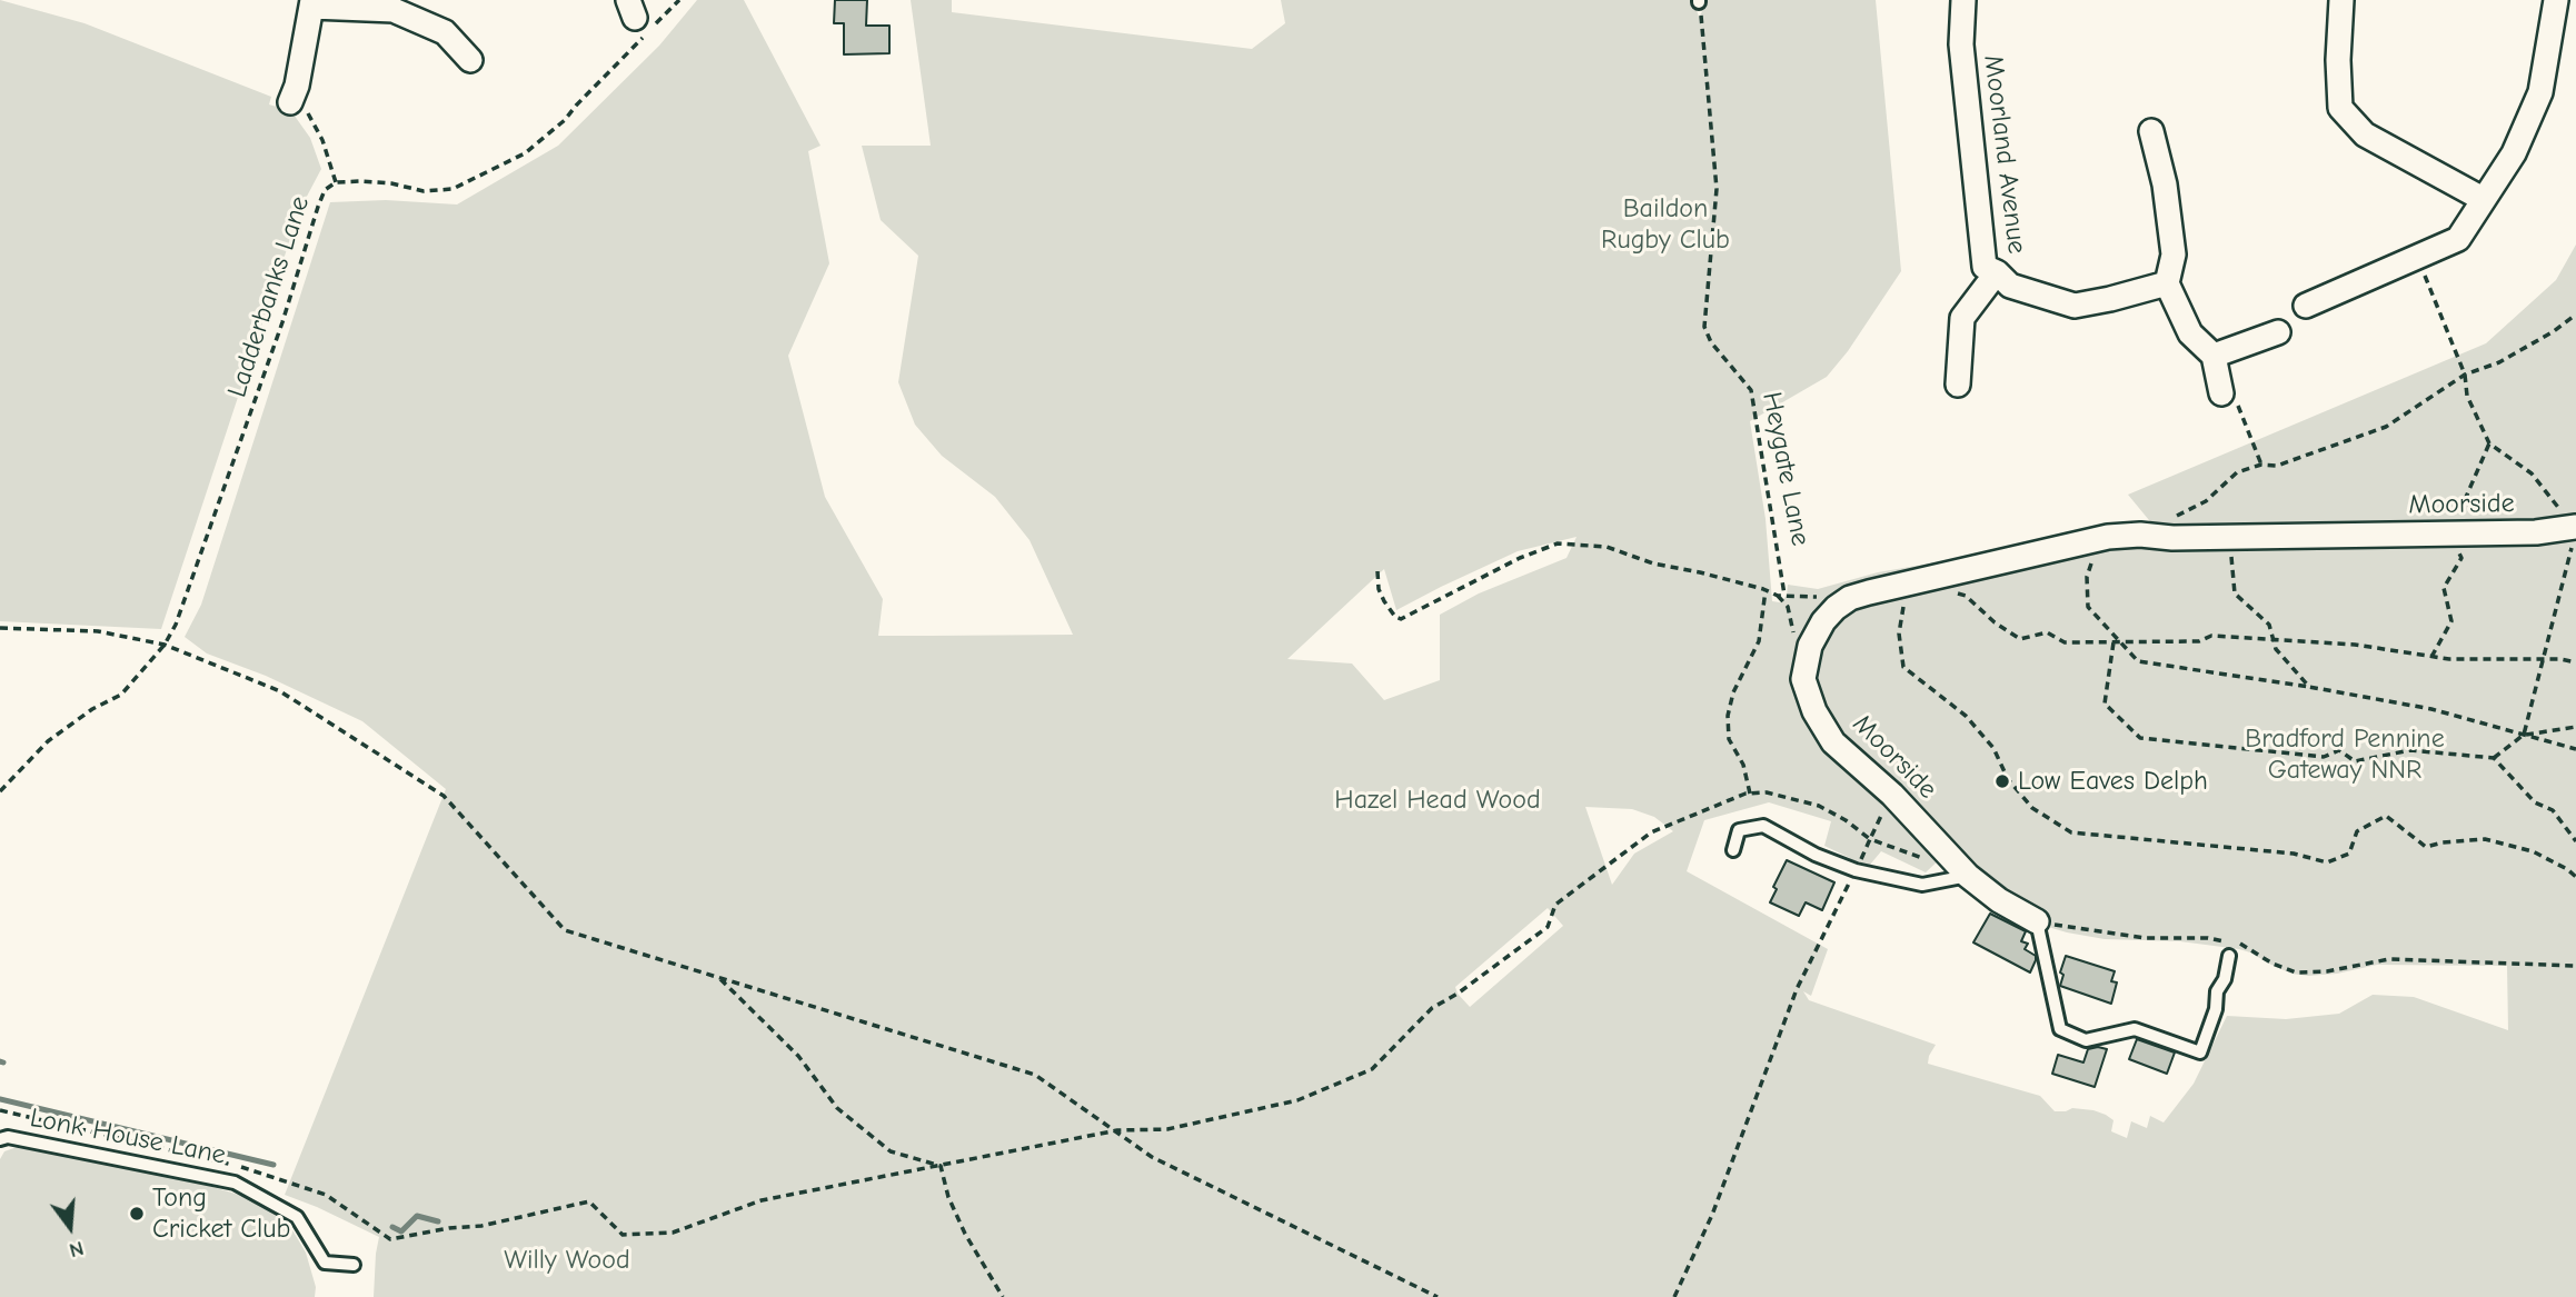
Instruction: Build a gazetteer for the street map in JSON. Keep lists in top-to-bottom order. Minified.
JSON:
{"streets":{"street":["Moorland Avenue","Moorside"],"lane":["Lonk House Lane"],"path":["Ladderbanks Lane","Heygate Lane"]},"parks":["Baildon Rugby Club","Bradford Pennine Gateway NNR","Hazel Head Wood","Willy Wood"],"places":["Low Eaves Delph","Tong Cricket Club"],"north":"bottom"}
